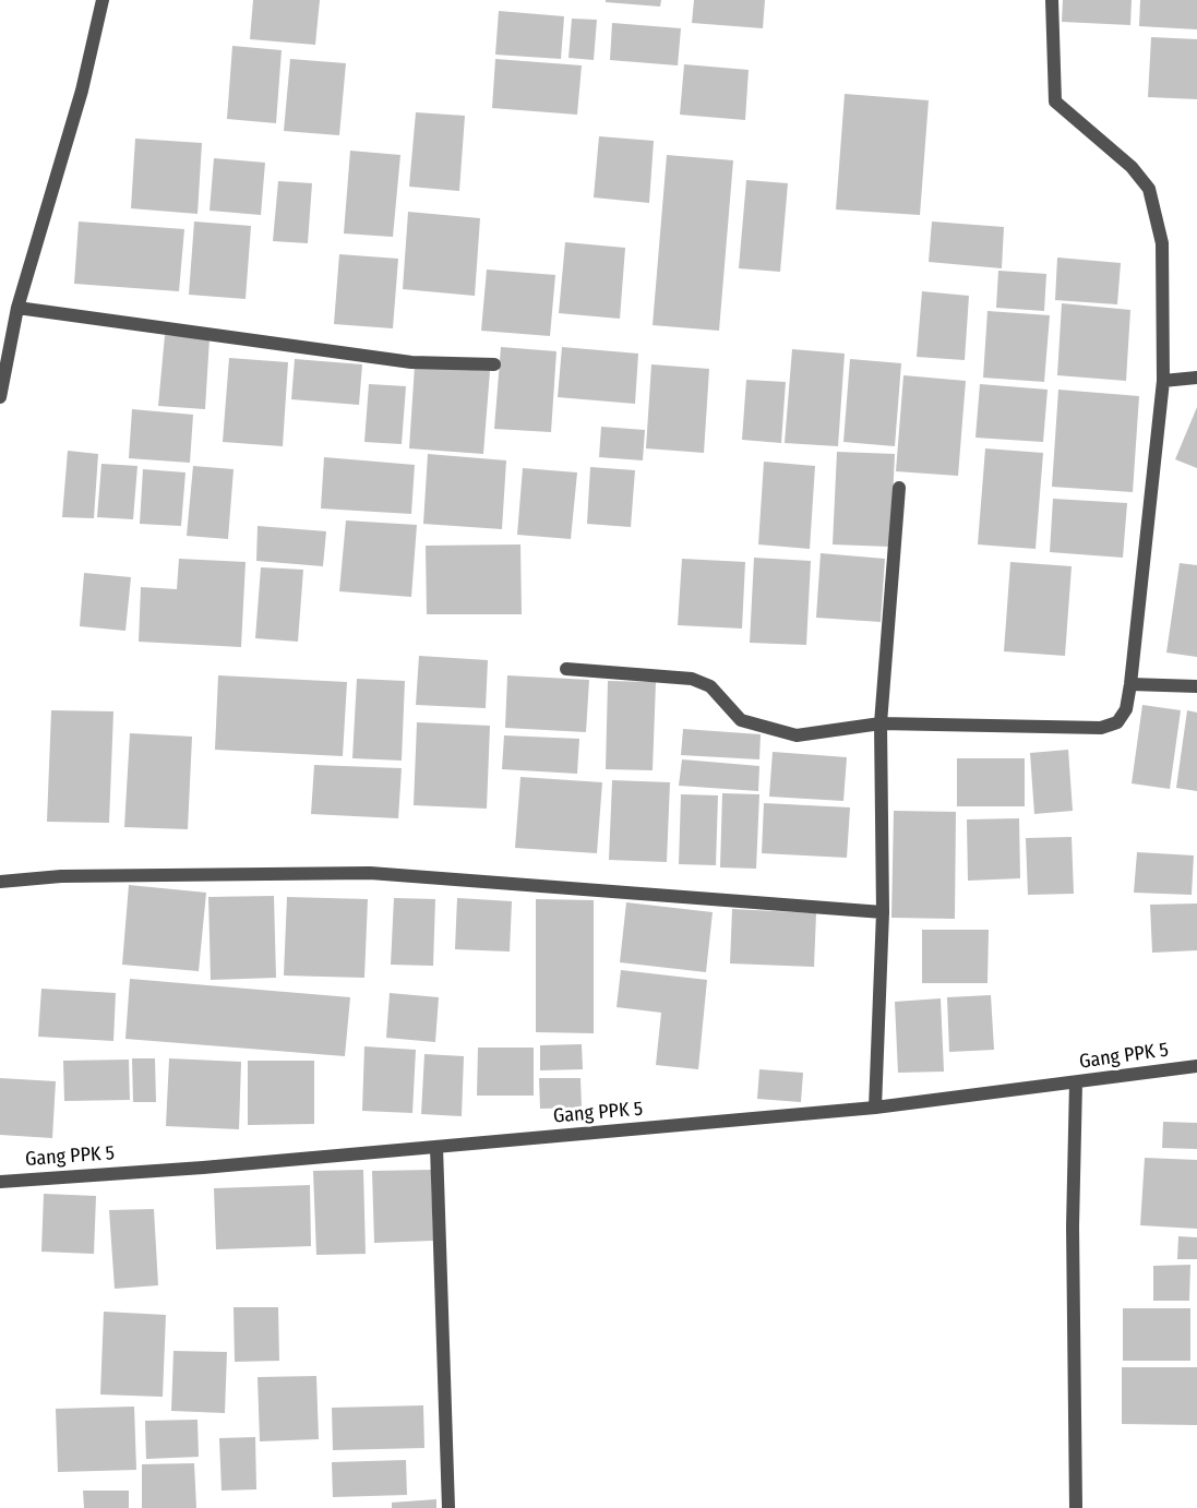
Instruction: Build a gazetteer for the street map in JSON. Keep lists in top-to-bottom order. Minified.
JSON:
{"streets":{"street":["Gang PPK 5"]}}
